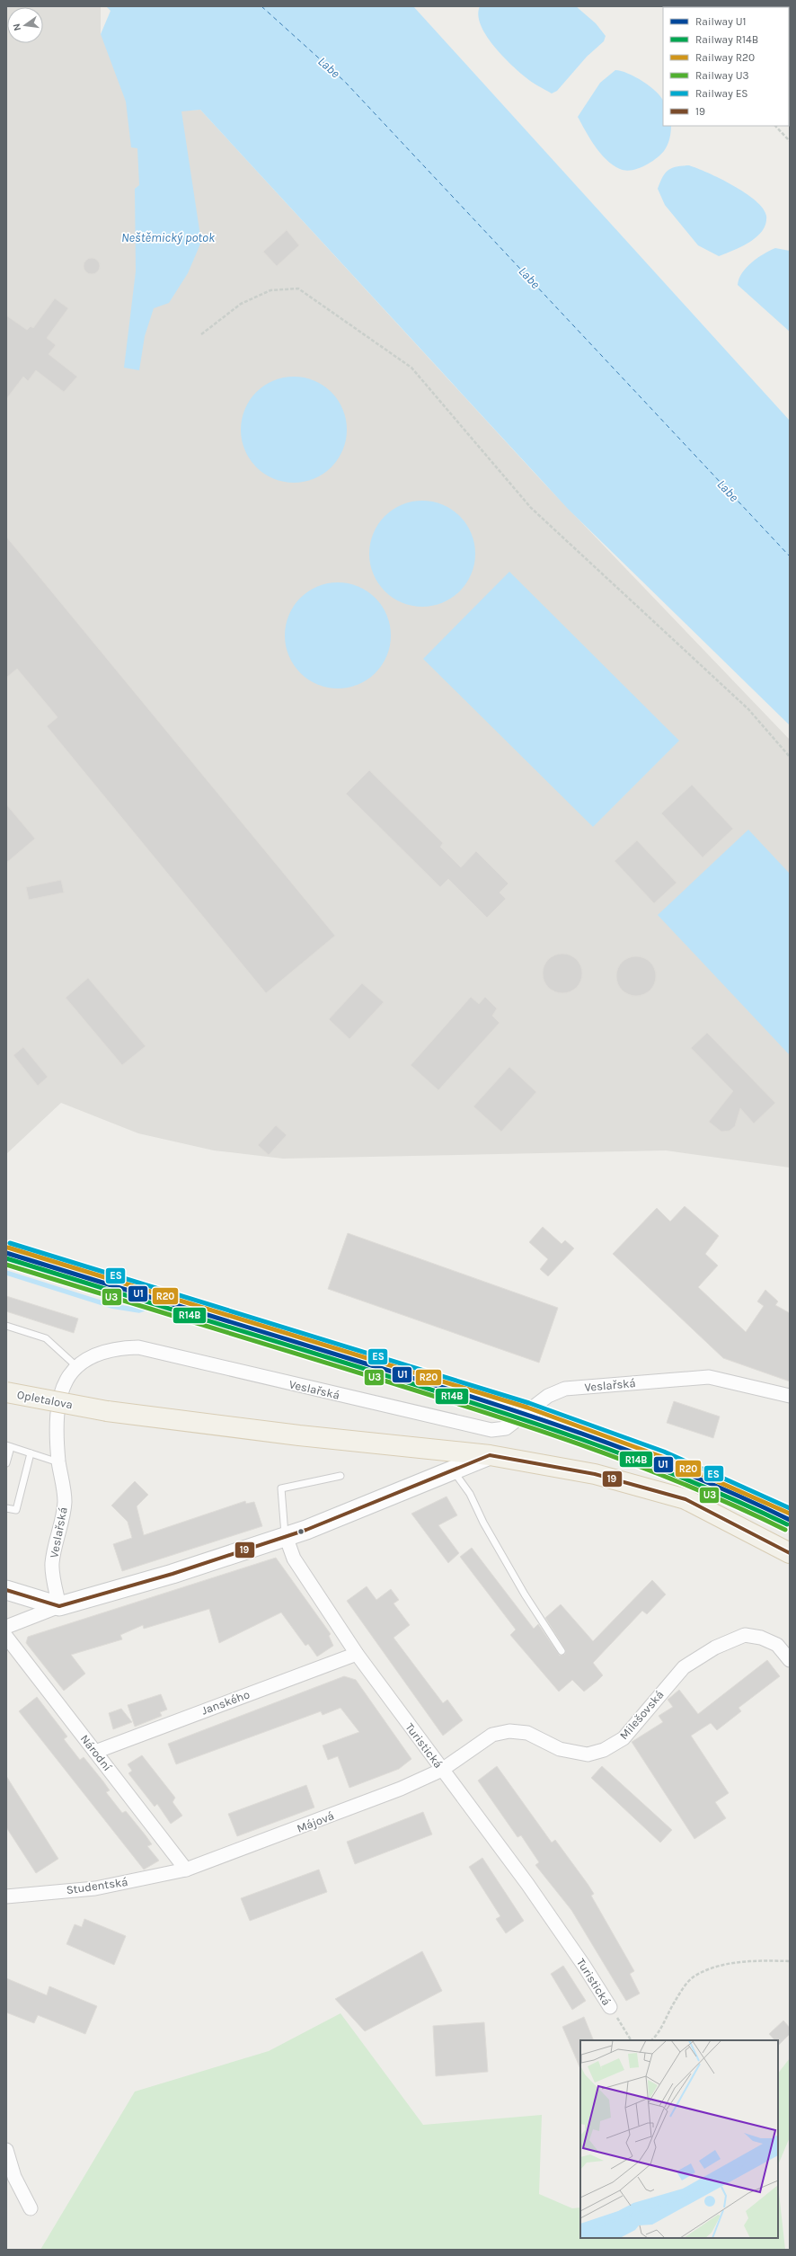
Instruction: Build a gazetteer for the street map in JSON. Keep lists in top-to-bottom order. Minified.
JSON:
{"streets":{"main road":["Opletalova"],"street":["Veslařská","Janského","Milešovská","Turistická","Národní","Májová","Studentská"]},"crossings":[["Janského","Turistická"],["Janského","Národní"],["Milešovská","Turistická"],["Milešovská","Májová"],["Turistická","Májová"],["Národní","Májová"],["Národní","Studentská"],["Májová","Studentská"]],"water":["Labe","Neštěmický potok"],"lines":["rail line ES","rail line R20","rail line U1","rail line R14B","rail line U3","transit line 19"],"legend":["Railway U1","Railway R14B","Railway R20","Railway U3","Railway ES","19"],"north":"left"}
